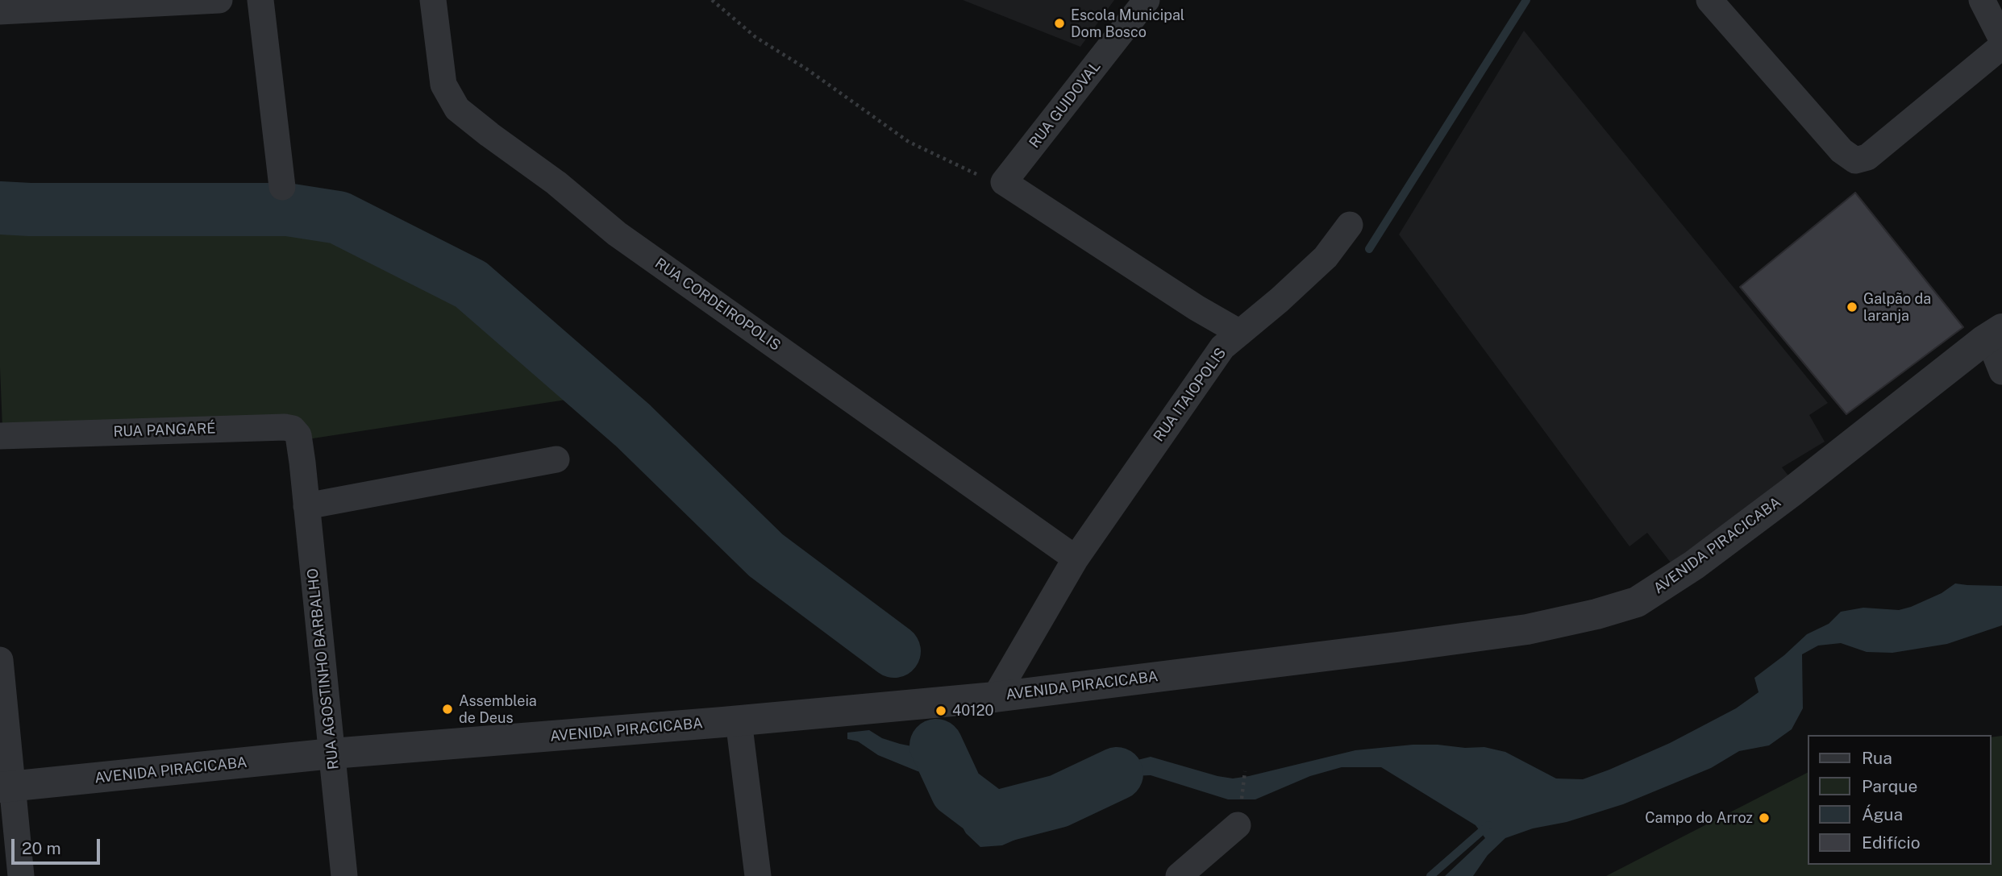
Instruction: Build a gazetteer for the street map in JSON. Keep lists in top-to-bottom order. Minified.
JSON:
{"streets":{"street":["RUA GUIDOVAL","RUA CORDEIROPOLIS","RUA ITAIOPOLIS","RUA PANGARÉ","AVENIDA PIRACICABA","RUA AGOSTINHO BARBALHO"]},"crossings":[["RUA CORDEIROPOLIS","RUA ITAIOPOLIS"],["RUA ITAIOPOLIS","AVENIDA PIRACICABA"],["RUA PANGARÉ","RUA AGOSTINHO BARBALHO"],["AVENIDA PIRACICABA","RUA AGOSTINHO BARBALHO"]],"places":["Escola Municipal Dom Bosco","Galpão da laranja","Assembleia de Deus","40120","Campo do Arroz"],"legend":["Rua","Parque","Água","Edifício"],"scale_bar":"20 m"}
